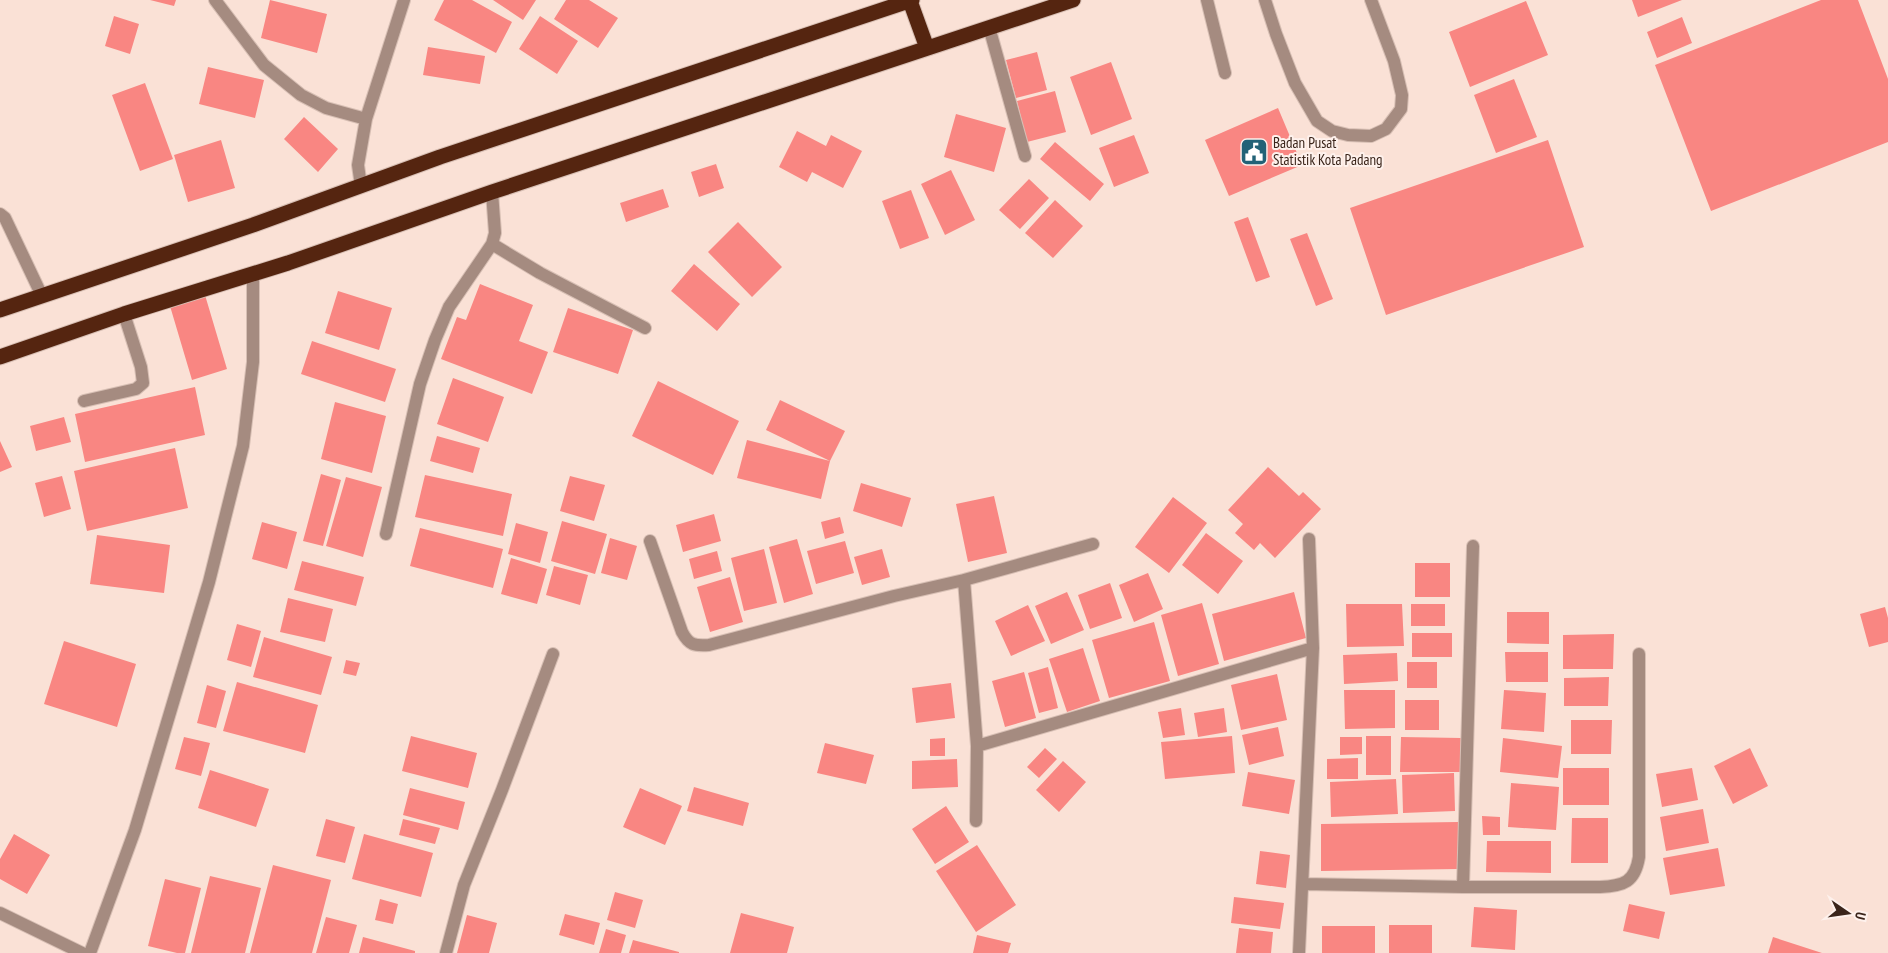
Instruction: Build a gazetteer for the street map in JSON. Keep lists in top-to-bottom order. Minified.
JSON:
{"places":{"public building":["Badan Pusat Statistik Kota Padang"]},"north":"right"}
